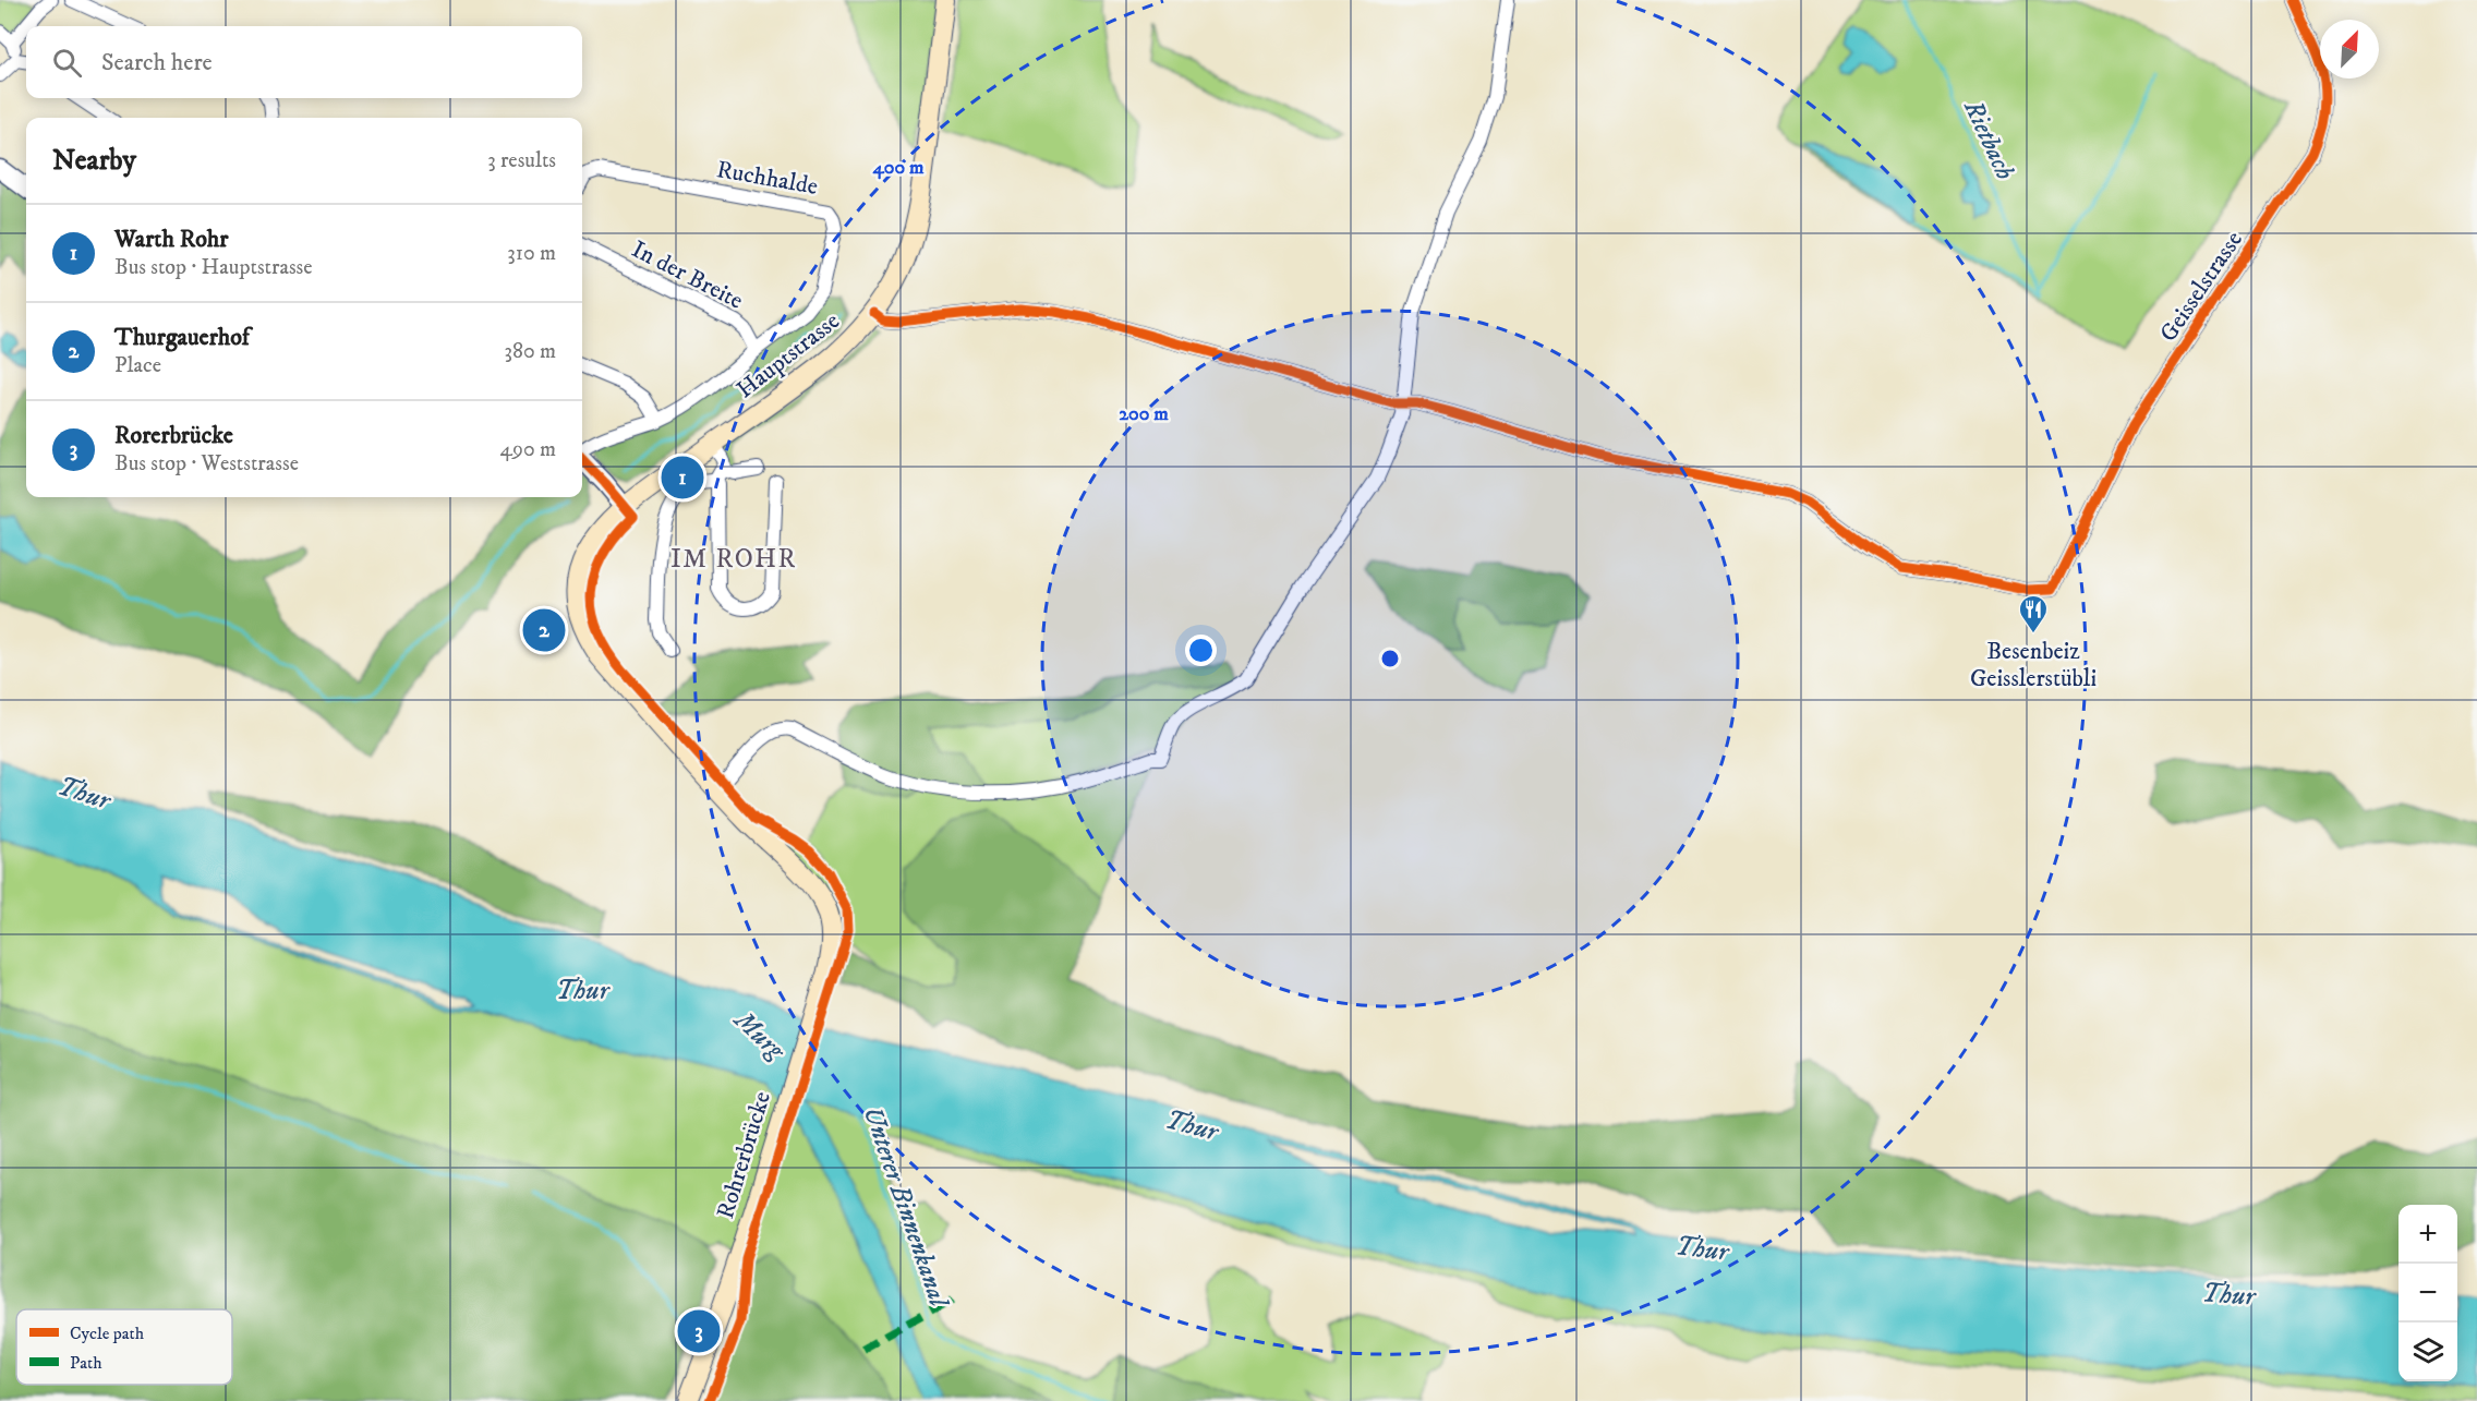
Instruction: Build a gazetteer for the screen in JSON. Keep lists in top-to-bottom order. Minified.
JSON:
{"streets":{"main road":["Hauptstrasse","Rohrerbrücke"],"street":["Ruchhalde","In der Breite","Geisselstrasse"]},"crossings":[["Ruchhalde","In der Breite"],["Hauptstrasse","Rohrerbrücke"]],"districts":["IM ROHR"],"water":["Rietbach","Thur","Murg","Unterer Binnenkanal"],"places":{"restaurant":["Besenbeiz Geisslerstübli"]},"legend":["Cycle path","Path"],"north":"top right","page":{"search":"Search here","heading":["Nearby","3 results"],"list":[{"mark":"1","name":"Warth Rohr","note":"Bus stop · Hauptstrasse","value":"310 m"},{"mark":"2","name":"Thurgauerhof","note":"Place","value":"380 m"},{"mark":"3","name":"Rorerbrücke","note":"Bus stop · Weststrasse","value":"490 m"}],"pins":["1","2","3"],"map_buttons":["+","−"]},"rings":["400 m","200 m"]}
